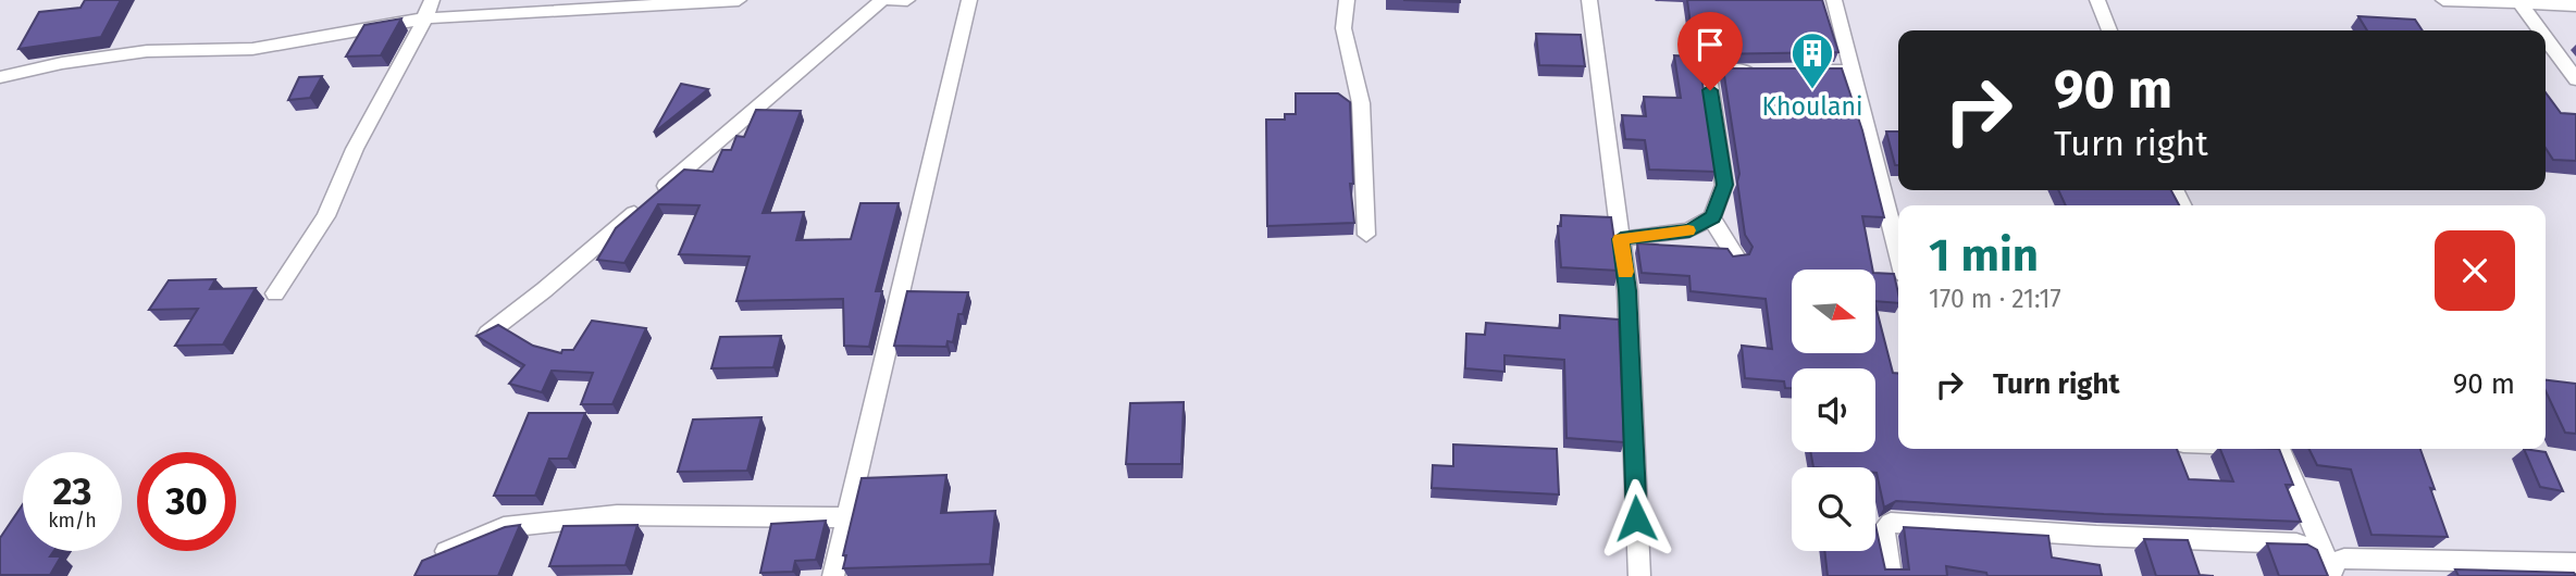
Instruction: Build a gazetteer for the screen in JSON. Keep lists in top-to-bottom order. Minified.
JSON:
{"places":{"building":["Khoulani"]},"north":"right","page":{"turn":["90 m","Turn right"],"heading":["1 min","170 m · 21:17"],"list":[{"name":"Turn right","value":"90 m"}],"speed":"23 km/h","limit":"30"}}
